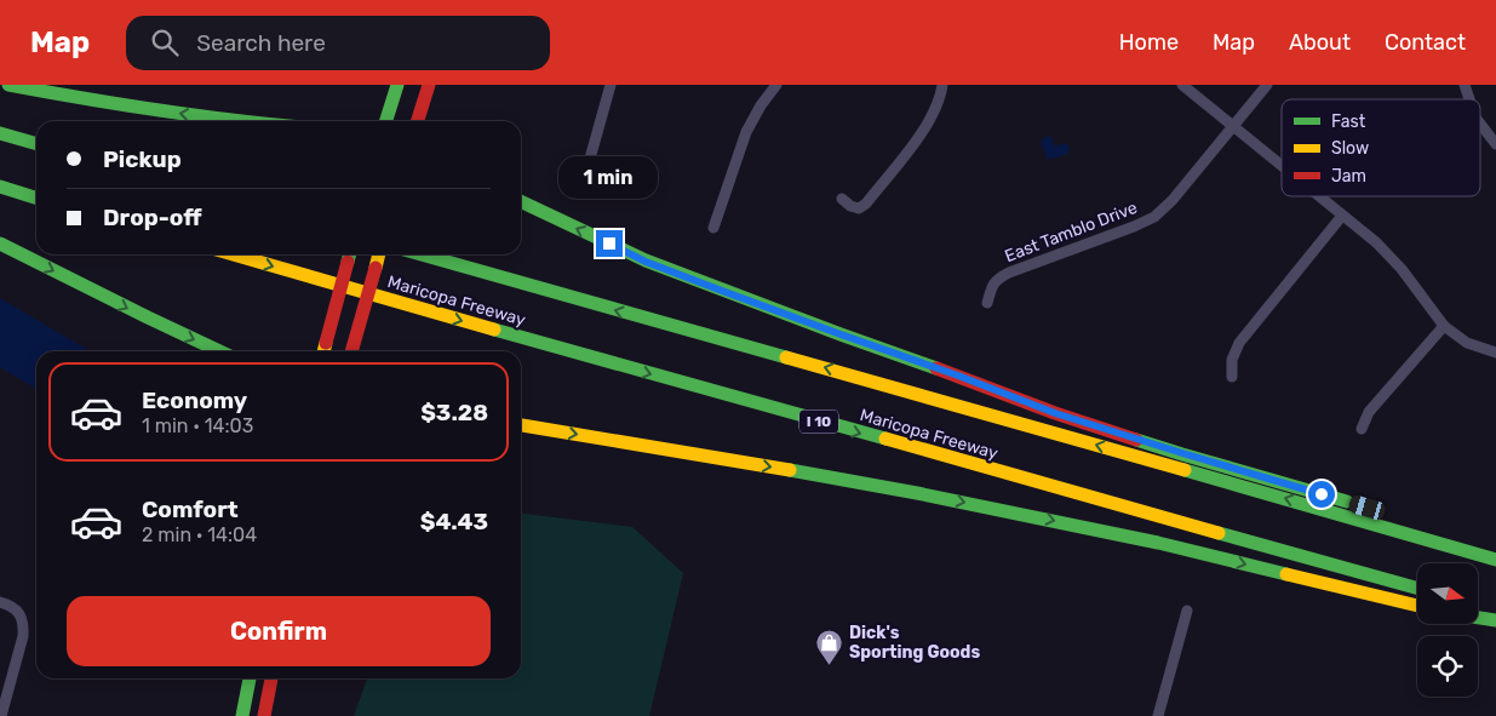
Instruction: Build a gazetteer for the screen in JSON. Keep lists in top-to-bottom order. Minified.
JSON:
{"streets":{"main road":["Maricopa Freeway","I 10"],"street":["East Tamblo Drive"]},"places":{"shop":["Dick's Sporting Goods"]},"legend":["Fast","Slow","Jam"],"north":"right","page":{"header":"Map","search":"Search here","nav":["Home","Map","About","Contact"],"banner":["Pickup","Drop-off"],"bubble":"1 min","list":[{"name":"Economy","note":"1 min · 14:03","value":"$3.28"},{"name":"Comfort","note":"2 min · 14:04","value":"$4.43"}],"buttons":"Confirm"}}
